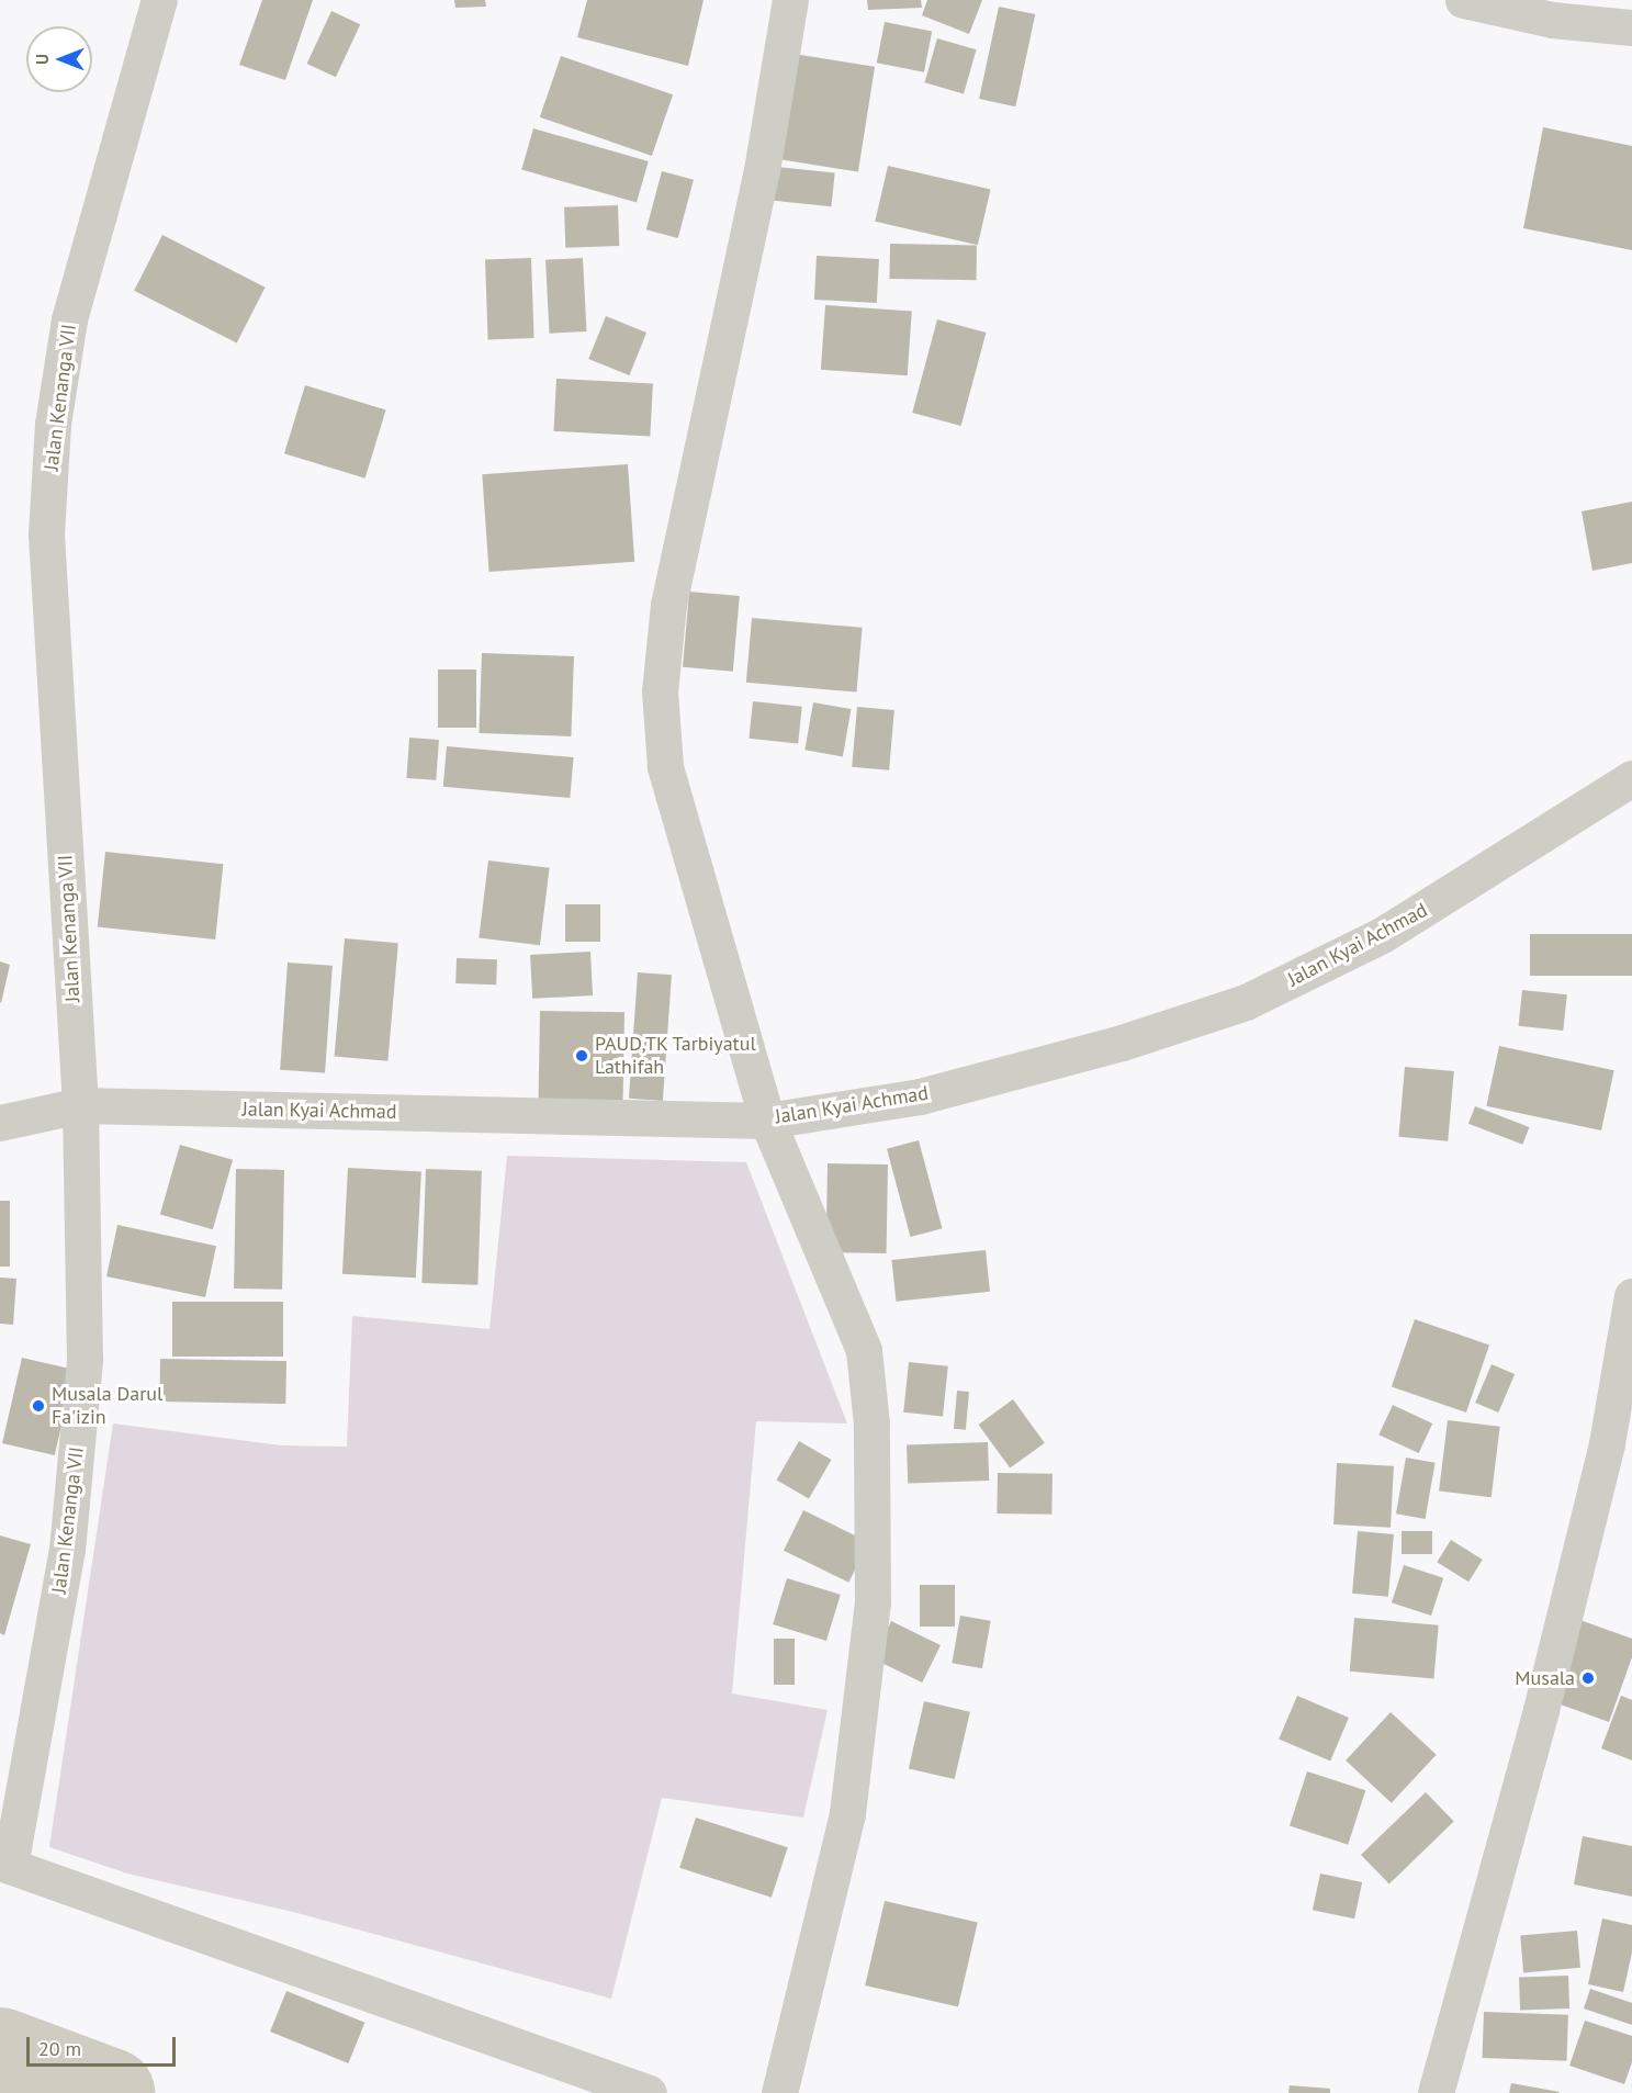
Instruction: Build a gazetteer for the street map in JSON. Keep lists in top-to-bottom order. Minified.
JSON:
{"streets":{"street":["Jalan Kenanga VII","Jalan Kyai Achmad"]},"crossings":[["Jalan Kenanga VII","Jalan Kyai Achmad"]],"places":["PAUD,TK Tarbiyatul Lathifah","Musala Darul Fa'izin","Musala"],"scale_bar":"20 m","north":"left"}
